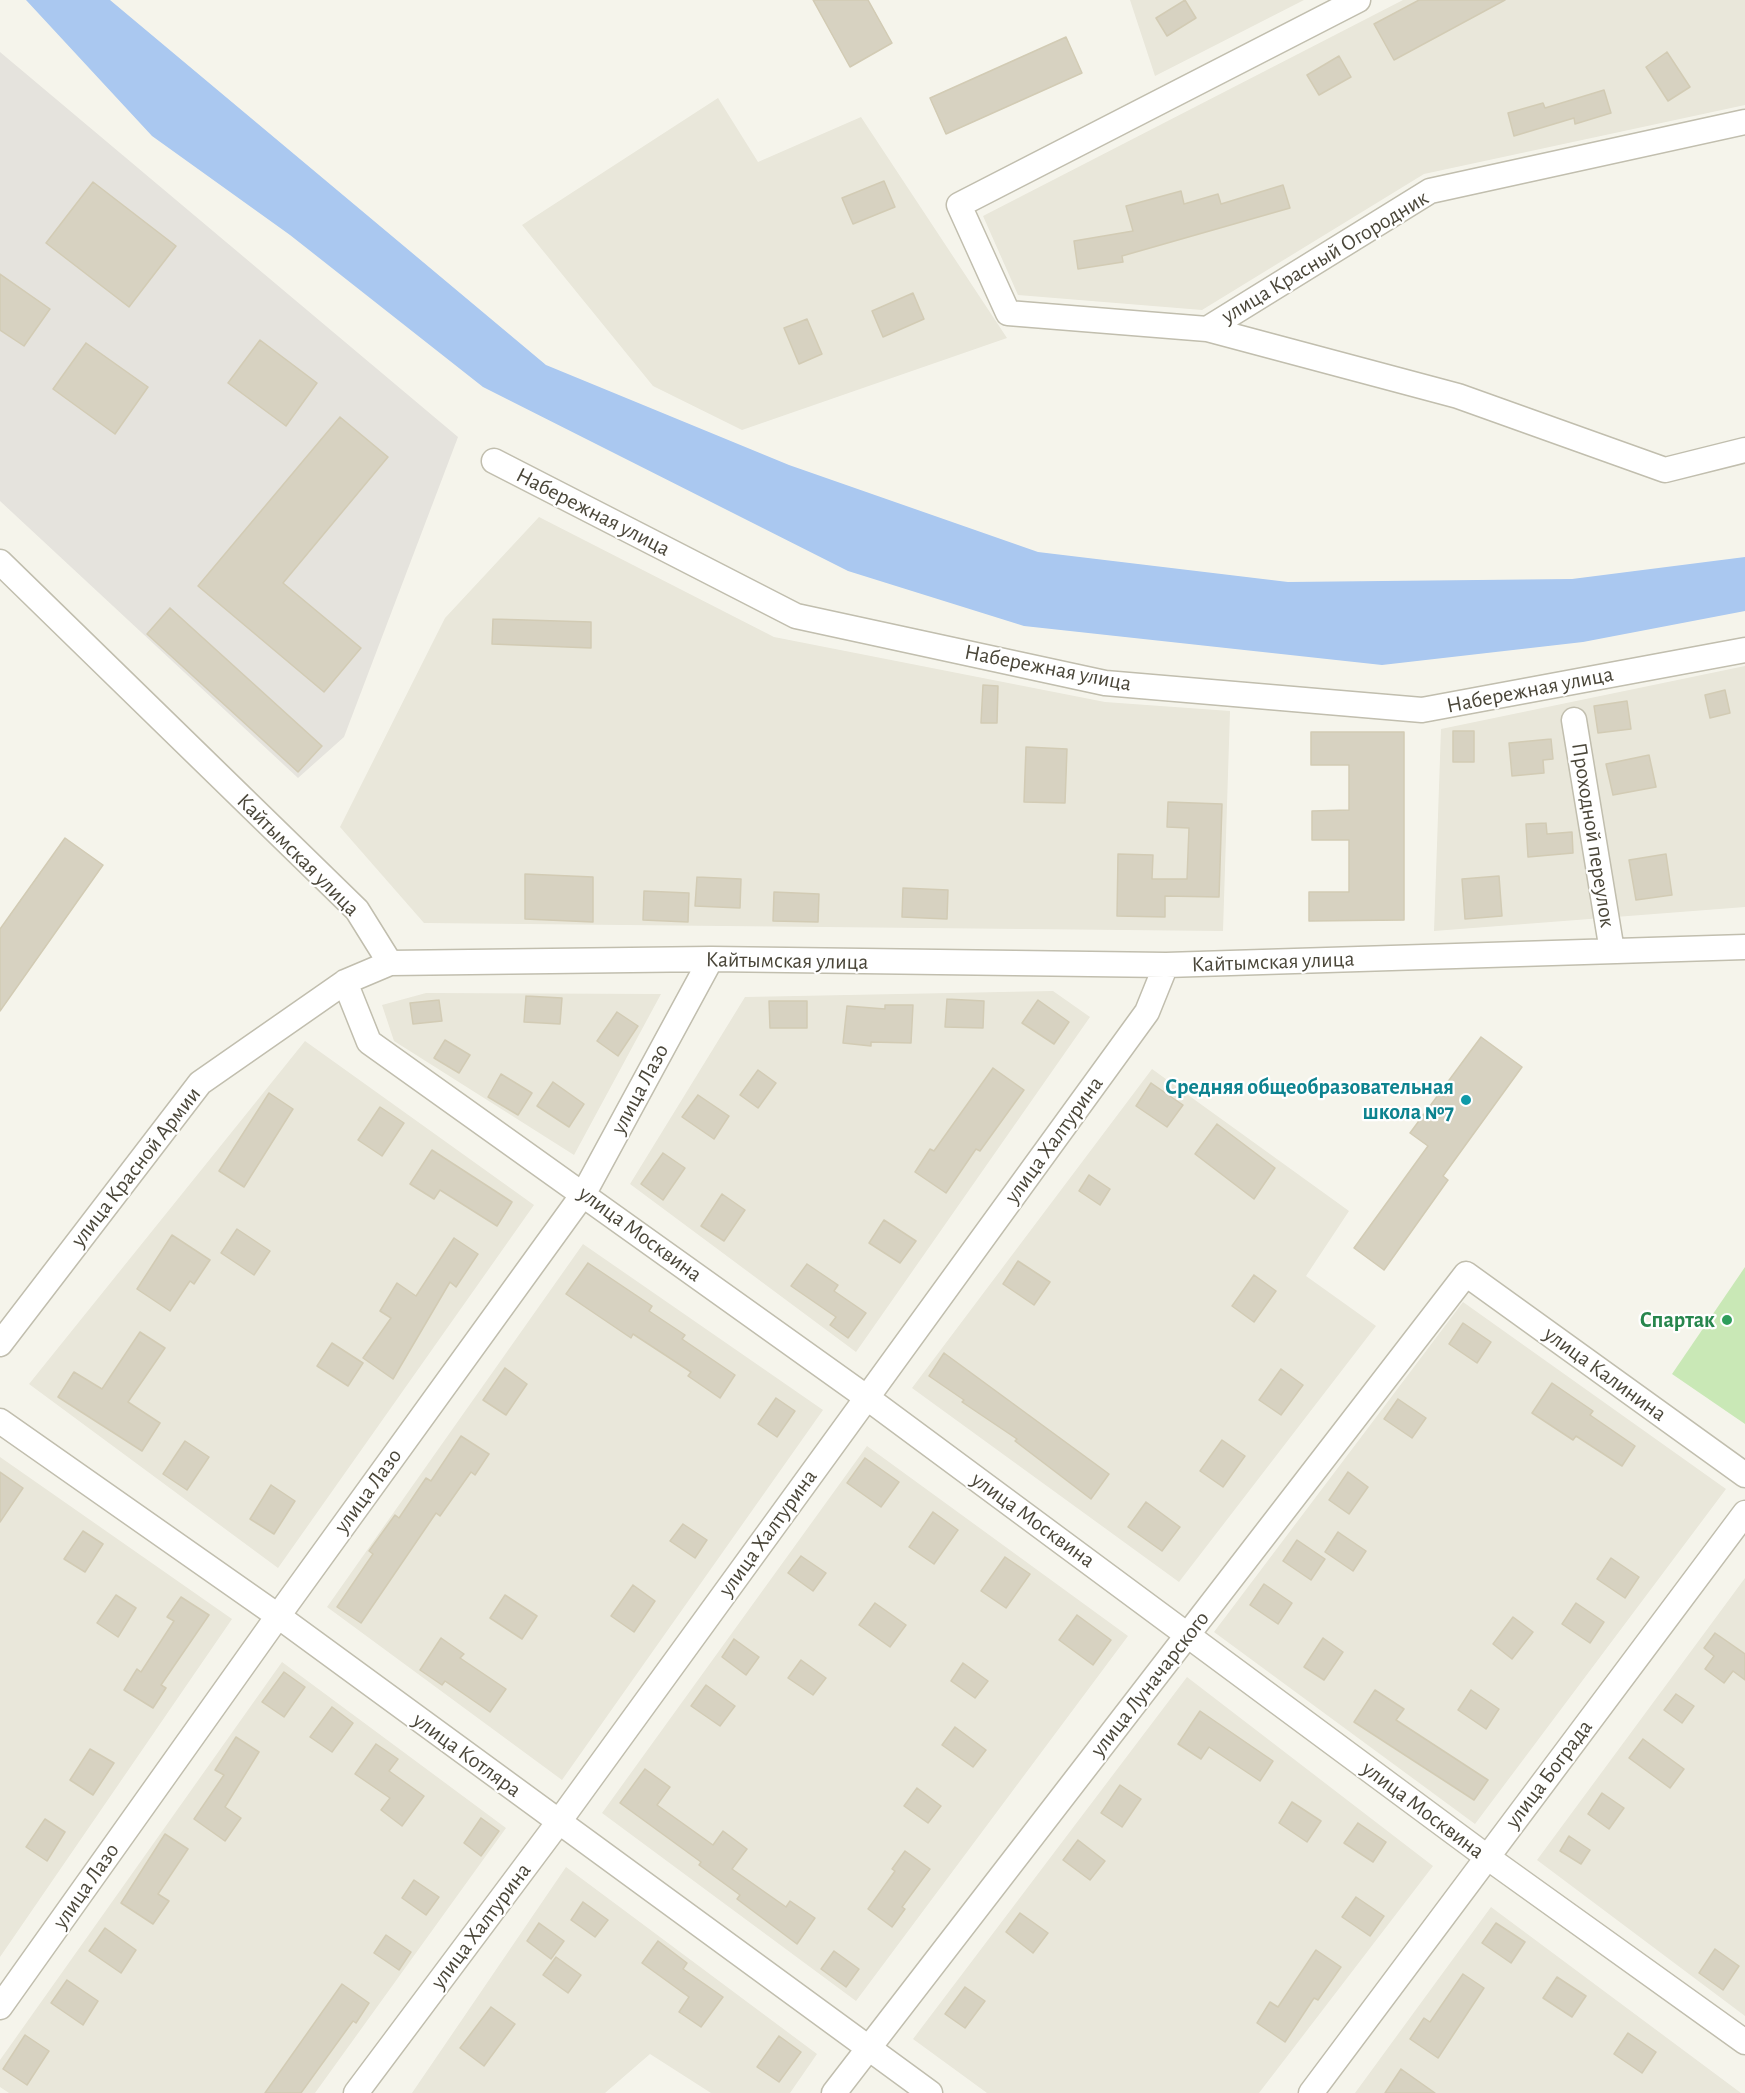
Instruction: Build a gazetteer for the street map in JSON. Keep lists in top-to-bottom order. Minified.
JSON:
{"streets":{"street":["улица Красный Огородник","Набережная улица","Проходной переулок","Кайтымская улица","улица Лазо","улица Халтурина","улица Красной Армии","улица Москвина","улица Калинина","улица Луначарского","улица Котляра","улица Бограда"]},"crossings":[["Проходной переулок","Кайтымская улица"],["Кайтымская улица","улица Лазо"],["Кайтымская улица","улица Халтурина"],["Кайтымская улица","улица Красной Армии"],["улица Лазо","улица Москвина"],["улица Лазо","улица Котляра"],["улица Халтурина","улица Москвина"],["улица Халтурина","улица Котляра"],["улица Красной Армии","улица Москвина"],["улица Москвина","улица Луначарского"],["улица Москвина","улица Бограда"],["улица Калинина","улица Луначарского"],["улица Луначарского","улица Котляра"]],"places":["Средняя общеобразовательная школа №7","Спартак"]}
